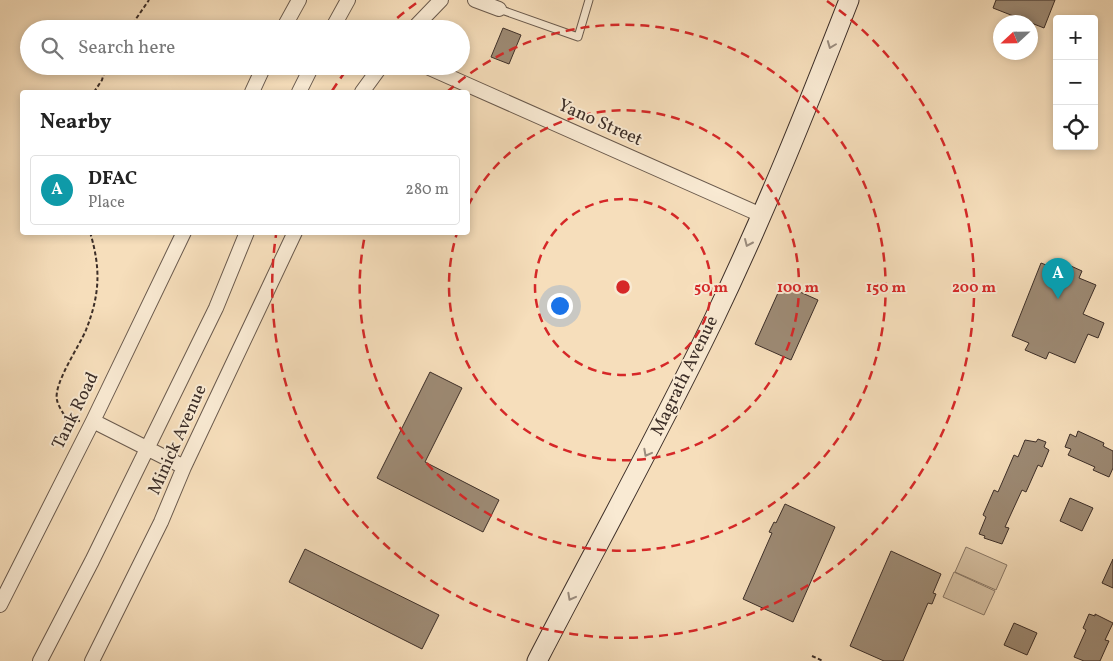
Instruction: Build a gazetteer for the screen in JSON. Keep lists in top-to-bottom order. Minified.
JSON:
{"streets":{"main road":["Magrath Avenue"],"street":["Yano Street","Tank Road","Minick Avenue"]},"crossings":[["Yano Street","Magrath Avenue"]],"one_way":["Magrath Avenue"],"north":"left","page":{"map_buttons":["+","−"],"search":"Search here","heading":"Nearby","list":[{"mark":"A","name":"DFAC","note":"Place","value":"280 m"}],"pins":"A"},"rings":["50 m","100 m","150 m","200 m"]}
